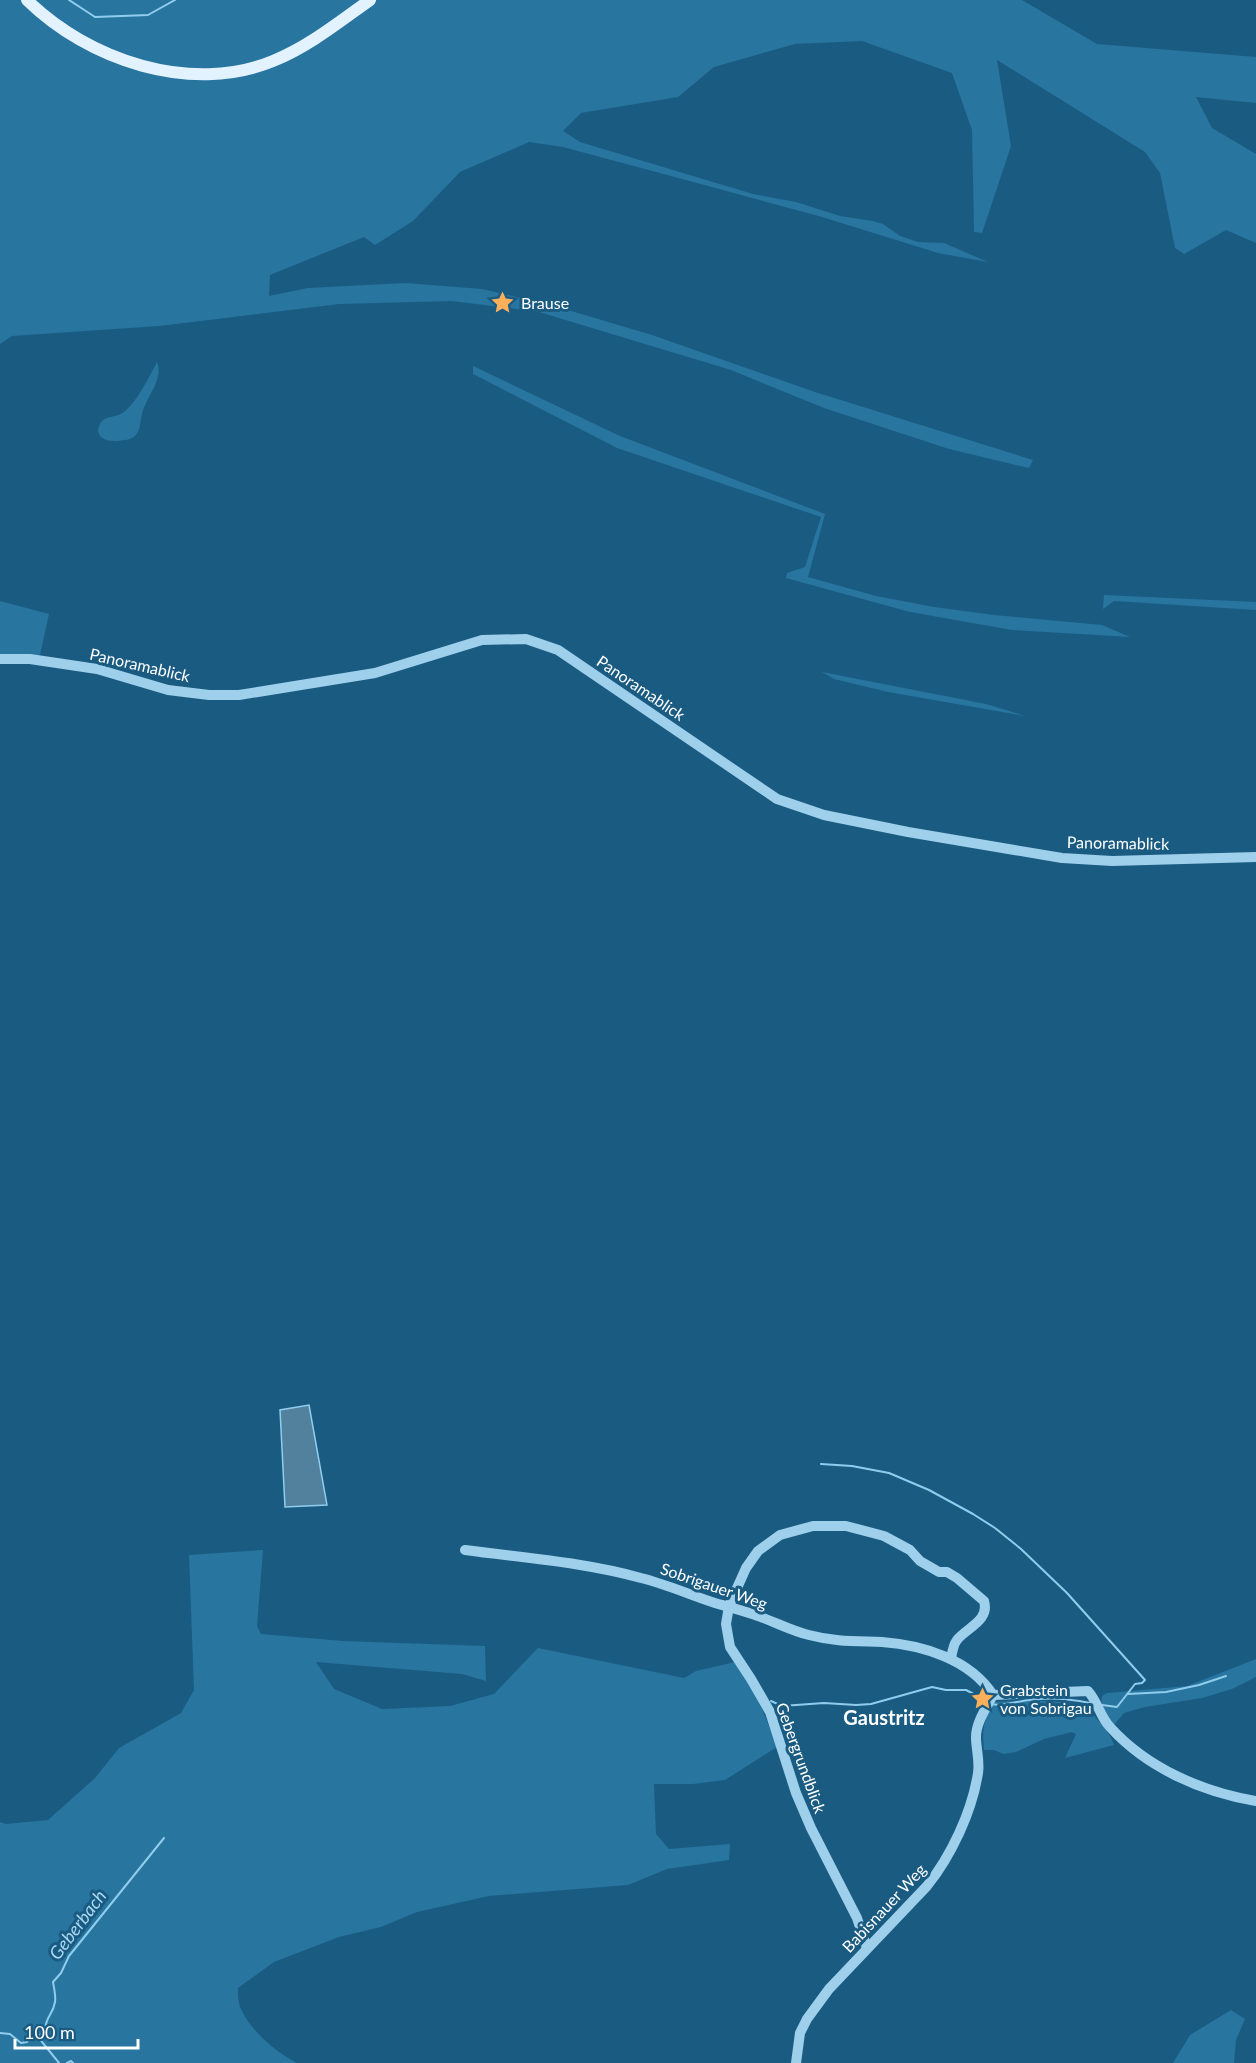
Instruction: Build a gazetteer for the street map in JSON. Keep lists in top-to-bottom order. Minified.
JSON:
{"streets":{"street":["Panoramablick","Sobrigauer Weg","Gebergrundblick","Babisnauer Weg"]},"crossings":[["Sobrigauer Weg","Gebergrundblick"],["Gebergrundblick","Babisnauer Weg"]],"districts":["Gaustritz"],"water":["Geberbach"],"places":{"place":["Brause","Grabstein von Sobrigau"]},"scale_bar":"100 m"}
